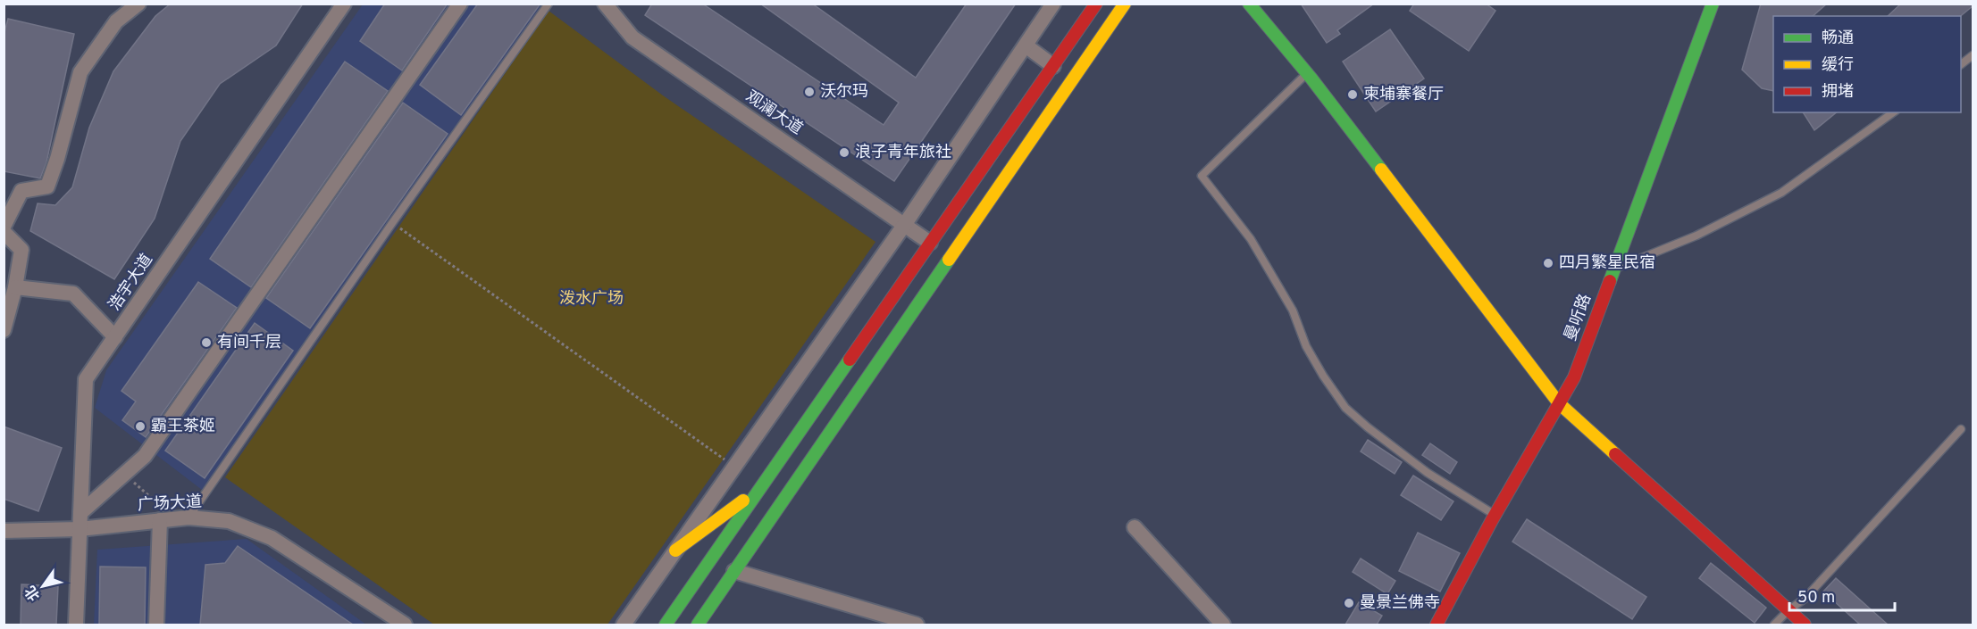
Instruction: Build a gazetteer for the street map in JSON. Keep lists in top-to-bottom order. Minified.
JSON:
{"streets":{"main road":["曼听路"],"street":["观澜大道","浩宇大道","广场大道"]},"crossings":[["浩宇大道","广场大道"]],"parks":["泼水广场"],"places":["沃尔玛","柬埔寨餐厅","浪子青年旅社","四月繁星民宿","有间千层","霸王茶姬","曼景兰佛寺"],"legend":["畅通","缓行","拥堵"],"scale_bar":"50 m","north":"bottom left"}
